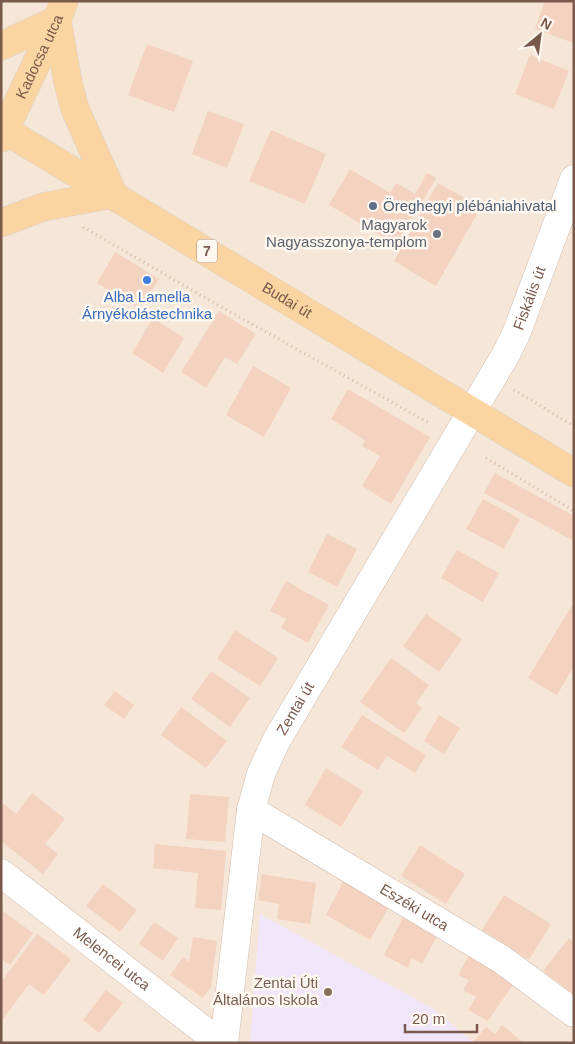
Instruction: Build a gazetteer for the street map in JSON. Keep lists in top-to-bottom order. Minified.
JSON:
{"streets":{"main road":["Kadocsa utca","7","Budai út"],"street":["Fiskális út","Zentai út","Eszéki utca","Melencei utca"]},"crossings":[["Kadocsa utca","Budai út"],["Fiskális út","Budai út"],["Fiskális út","Zentai út"],["Budai út","Zentai út"],["Zentai út","Eszéki utca"],["Zentai út","Melencei utca"]],"places":["Öreghegyi plébániahivatal","Magyarok Nagyasszonya-templom","Alba Lamella Árnyékolástechnika","Zentai Úti Általános Iskola"],"scale_bar":"20 m","north":"top right"}
